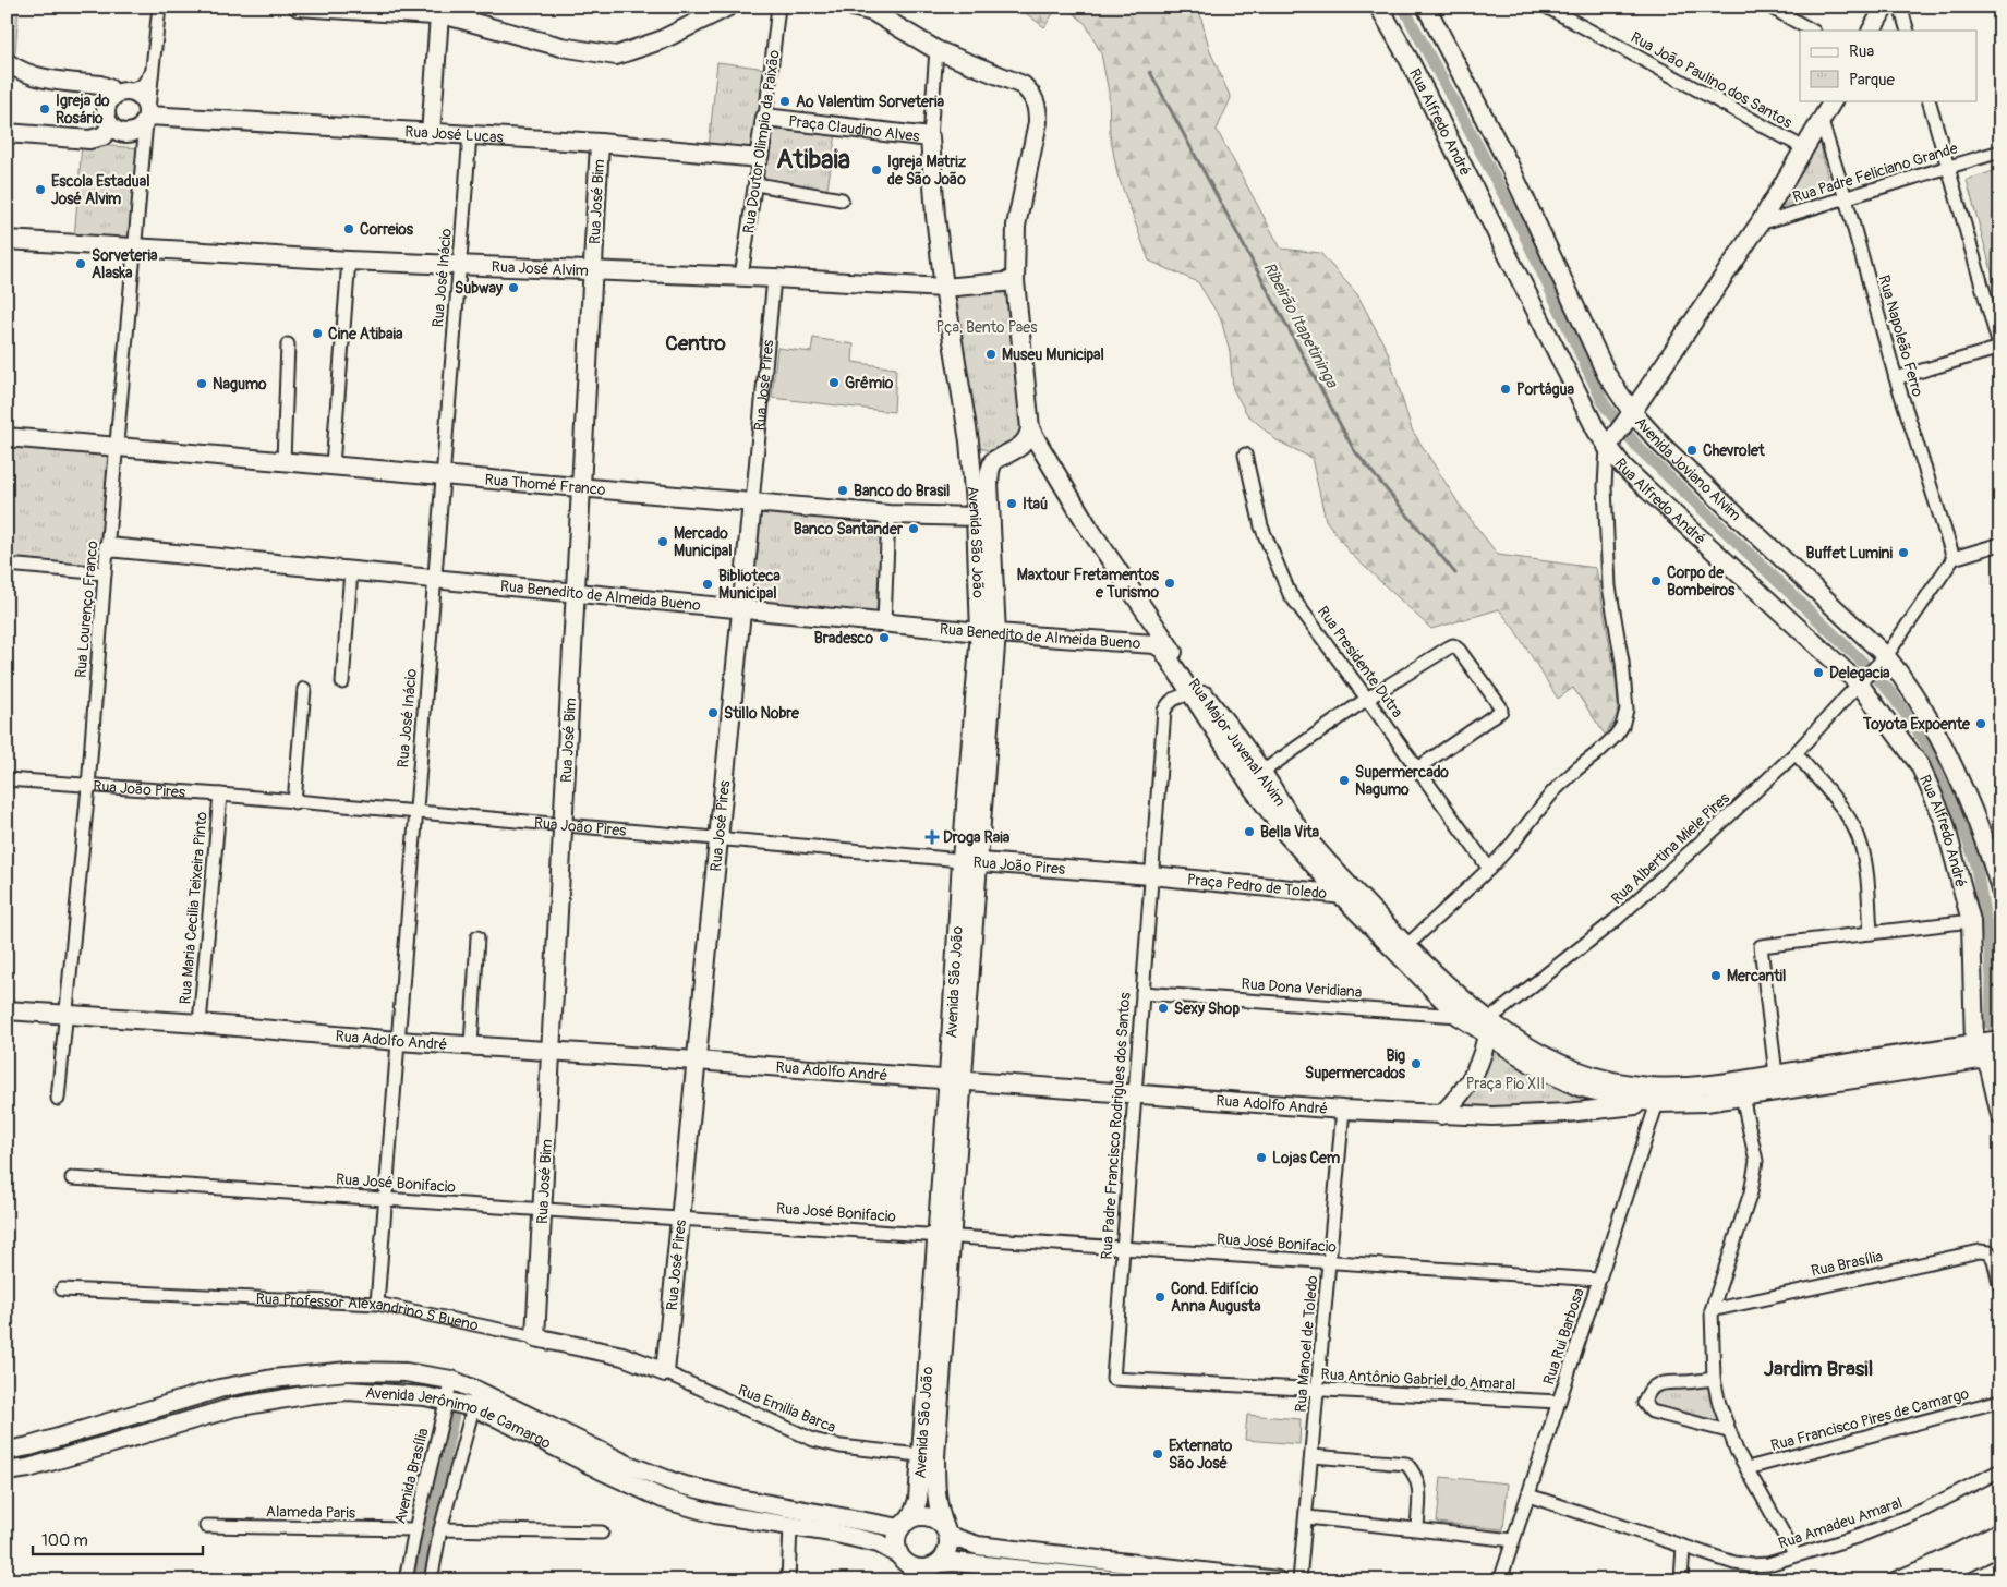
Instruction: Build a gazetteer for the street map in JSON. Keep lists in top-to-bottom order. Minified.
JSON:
{"streets":{"main road":["Rua Alfredo André","Praça Claudino Alves","Rua José Lucas","Rua Doutor Olimpio da Paixão","Rua José Bim","Rua José Alvim","Rua José Pires","Avenida Joviano Alvim","Rua Thomé Franco","Avenida São João","Rua Benedito de Almeida Bueno","Rua Major Juvenal Alvim","Rua João Pires","Praça Pedro de Toledo","Rua Adolfo André","Rua Professor Alexandrino S Bueno","Avenida Jerônimo de Camargo"],"street":["Rua João Paulino dos Santos","Rua Padre Feliciano Grande","Rua José Inácio","Rua Napoleão Ferro","Rua Lourenço Franco","Rua Presidente Dutra","Rua Albertina Miele Pires","Rua Maria Cecilia Teixeira Pinto","Rua Dona Veridiana","Rua Padre Francisco Rodrigues dos Santos","Rua José Bonifacio","Rua Brasília","Rua Rui Barbosa","Rua Manoel de Toledo","Rua Antônio Gabriel do Amaral","Rua Emilia Barca","Rua Francisco Pires de Camargo","Avenida Brasília","Alameda Paris","Rua Amadeu Amaral"]},"crossings":[["Rua Alfredo André","Rua Albertina Miele Pires"],["Praça Claudino Alves","Rua Doutor Olimpio da Paixão"],["Praça Claudino Alves","Rua José Alvim"],["Praça Claudino Alves","Avenida São João"],["Rua José Lucas","Rua Doutor Olimpio da Paixão"],["Rua José Lucas","Rua José Bim"],["Rua José Lucas","Rua José Inácio"],["Rua José Lucas","Rua Lourenço Franco"],["Rua Doutor Olimpio da Paixão","Rua José Alvim"],["Rua Padre Feliciano Grande","Rua Napoleão Ferro"],["Rua José Bim","Rua José Alvim"],["Rua José Bim","Rua Thomé Franco"],["Rua José Bim","Rua Benedito de Almeida Bueno"],["Rua José Bim","Rua João Pires"],["Rua José Bim","Rua Adolfo André"],["Rua José Bim","Rua José Bonifacio"],["Rua José Bim","Rua Professor Alexandrino S Bueno"],["Rua José Alvim","Rua José Inácio"],["Rua José Alvim","Rua José Pires"],["Rua José Alvim","Avenida São João"],["Rua José Alvim","Rua Lourenço Franco"],["Rua José Alvim","Rua Major Juvenal Alvim"],["Rua José Inácio","Rua Thomé Franco"],["Rua José Inácio","Rua Benedito de Almeida Bueno"],["Rua José Inácio","Rua João Pires"],["Rua José Inácio","Rua Adolfo André"],["Rua José Inácio","Rua José Bonifacio"],["Rua José Inácio","Rua Professor Alexandrino S Bueno"],["Rua Napoleão Ferro","Rua Albertina Miele Pires"],["Rua José Pires","Rua Thomé Franco"],["Rua José Pires","Rua Benedito de Almeida Bueno"],["Rua José Pires","Rua João Pires"],["Rua José Pires","Rua Adolfo André"],["Rua José Pires","Rua José Bonifacio"],["Rua José Pires","Rua Professor Alexandrino S Bueno"],["Rua José Pires","Rua Emilia Barca"],["Avenida Joviano Alvim","Rua Albertina Miele Pires"],["Rua Thomé Franco","Avenida São João"],["Rua Thomé Franco","Rua Lourenço Franco"],["Avenida São João","Rua Benedito de Almeida Bueno"],["Avenida São João","Rua João Pires"],["Avenida São João","Rua Adolfo André"],["Avenida São João","Rua José Bonifacio"],["Avenida São João","Rua Emilia Barca"],["Avenida São João","Avenida Jerônimo de Camargo"],["Rua Benedito de Almeida Bueno","Rua Lourenço Franco"],["Rua Benedito de Almeida Bueno","Rua Major Juvenal Alvim"],["Rua Lourenço Franco","Rua João Pires"],["Rua Lourenço Franco","Rua Adolfo André"],["Rua Major Juvenal Alvim","Rua Albertina Miele Pires"],["Rua Major Juvenal Alvim","Praça Pedro de Toledo"],["Rua Major Juvenal Alvim","Rua Dona Veridiana"],["Rua Major Juvenal Alvim","Rua Padre Francisco Rodrigues dos Santos"],["Rua João Pires","Praça Pedro de Toledo"],["Rua João Pires","Rua Maria Cecilia Teixeira Pinto"],["Rua João Pires","Rua Padre Francisco Rodrigues dos Santos"],["Praça Pedro de Toledo","Rua Padre Francisco Rodrigues dos Santos"],["Rua Maria Cecilia Teixeira Pinto","Rua Adolfo André"],["Rua Dona Veridiana","Rua Padre Francisco Rodrigues dos Santos"],["Rua Adolfo André","Rua Padre Francisco Rodrigues dos Santos"],["Rua Adolfo André","Rua Rui Barbosa"],["Rua Adolfo André","Rua Manoel de Toledo"],["Rua Padre Francisco Rodrigues dos Santos","Rua José Bonifacio"],["Rua Padre Francisco Rodrigues dos Santos","Rua Antônio Gabriel do Amaral"],["Rua José Bonifacio","Rua Rui Barbosa"],["Rua José Bonifacio","Rua Manoel de Toledo"],["Rua Professor Alexandrino S Bueno","Rua Emilia Barca"],["Rua Rui Barbosa","Rua Antônio Gabriel do Amaral"],["Rua Rui Barbosa","Rua Amadeu Amaral"],["Rua Manoel de Toledo","Rua Antônio Gabriel do Amaral"],["Avenida Jerônimo de Camargo","Avenida Brasília"],["Avenida Brasília","Alameda Paris"]],"districts":["Atibaia","Centro","Jardim Brasil"],"water":["Ribeirão Itapetininga"],"parks":["Pça. Bento Paes","Praça Pio XII"],"places":{"other":["Ao Valentim Sorveteria","Igreja do Rosário","Igreja Matriz de São João","Escola Estadual José Alvim","Correios","Sorveteria Alaska","Subway","Cine Atibaia","Museu Municipal","Grêmio","Nagumo","Portágua","Chevrolet","Banco do Brasil","Itaú","Banco Santander","Mercado Municipal","Buffet Lumini","Corpo de Bombeiros","Maxtour Fretamentos e Turismo","Biblioteca Municipal","Bradesco","Delegacia","Stillo Nobre","Toyota Expoente","Supermercado Nagumo","Bella Vita","Mercantil","Sexy Shop","Big Supermercados","Lojas Cem","Cond. Edifício Anna Augusta","Externato São José"],"health":["Droga Raia"]},"legend":["Rua","Parque"],"scale_bar":"100 m"}
